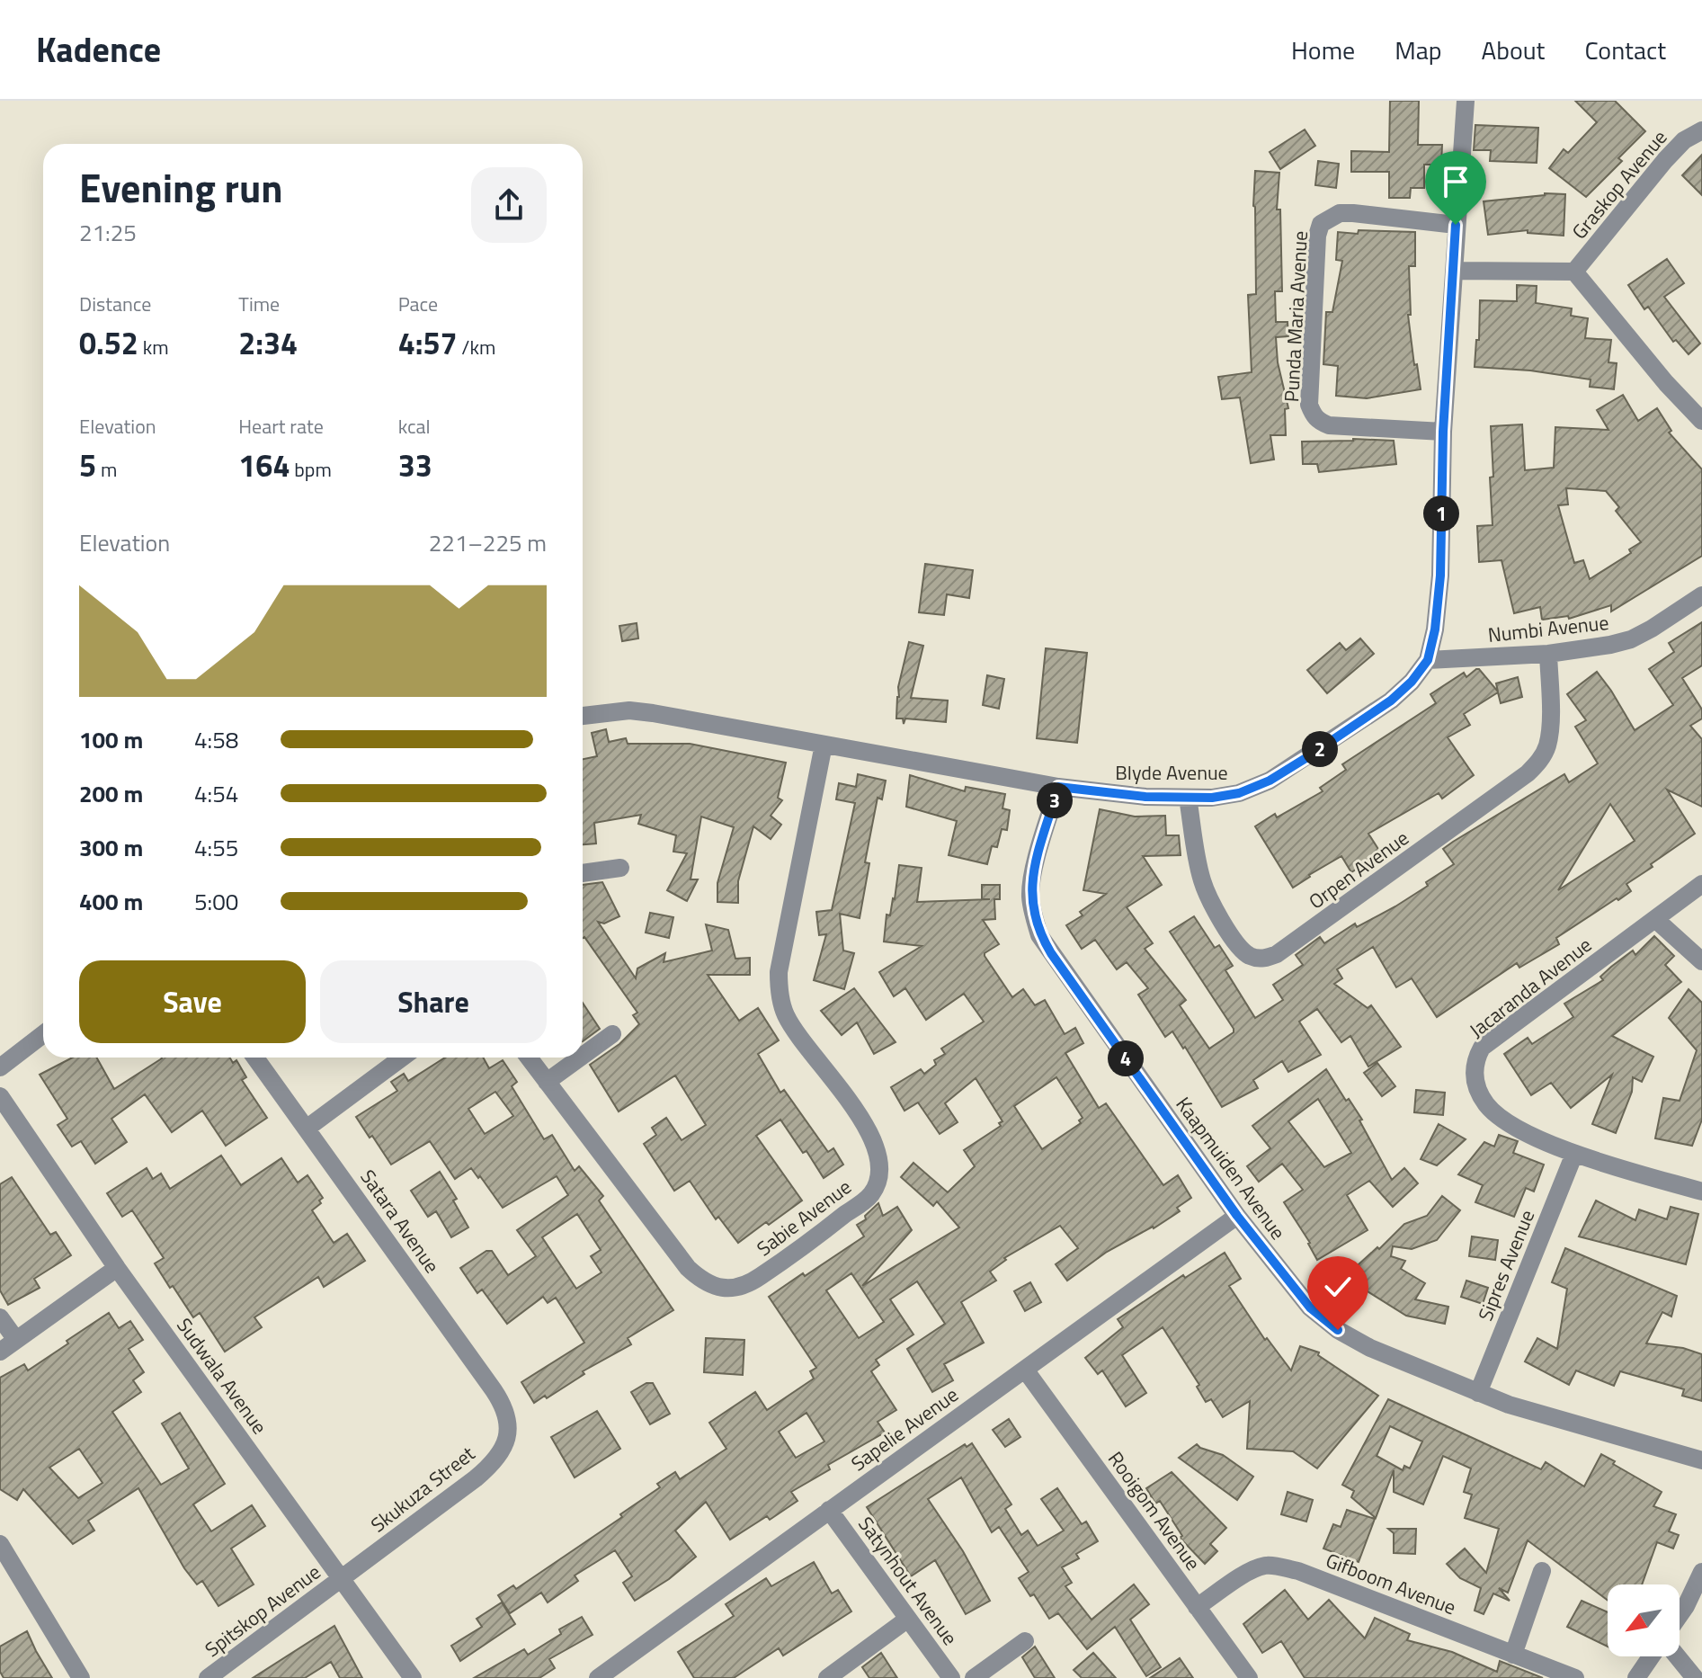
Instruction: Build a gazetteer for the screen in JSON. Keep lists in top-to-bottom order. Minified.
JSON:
{"streets":{"street":["Graskop Avenue","Punda Maria Avenue","Numbi Avenue","Blyde Avenue","Orpen Avenue","Jacaranda Avenue","Kaapmuiden Avenue","Sabie Avenue","Satara Avenue","Sipres Avenue","Sudwala Avenue","Sapelie Avenue","Skukuza Street","Rooigom Avenue","Satynhout Avenue","Gifboom Avenue","Spitskop Avenue"]},"crossings":[["Punda Maria Avenue","Blyde Avenue"],["Numbi Avenue","Blyde Avenue"],["Numbi Avenue","Orpen Avenue"],["Blyde Avenue","Orpen Avenue"],["Blyde Avenue","Kaapmuiden Avenue"],["Blyde Avenue","Sabie Avenue"],["Jacaranda Avenue","Sipres Avenue"],["Kaapmuiden Avenue","Sipres Avenue"],["Kaapmuiden Avenue","Sapelie Avenue"],["Satara Avenue","Skukuza Street"],["Sudwala Avenue","Skukuza Street"],["Sudwala Avenue","Spitskop Avenue"],["Sapelie Avenue","Rooigom Avenue"],["Sapelie Avenue","Satynhout Avenue"],["Skukuza Street","Spitskop Avenue"],["Rooigom Avenue","Gifboom Avenue"]],"north":"bottom left","page":{"header":"Kadence","nav":["Home","Map","About","Contact"],"heading":["Evening run","21:25"],"stats":[["Distance","0.52 km"],["Time","2:34"],["Pace","4:57 /km"],["Elevation","5 m"],["Heart rate","164 bpm"],["kcal","33"]],"pins":["1","2","3","4"],"chart":["Elevation","221–225 m"],"list":[{"name":"100 m","note":"4:58"},{"name":"200 m","note":"4:54"},{"name":"300 m","note":"4:55"},{"name":"400 m","note":"5:00"}],"buttons":["Save","Share"]}}
